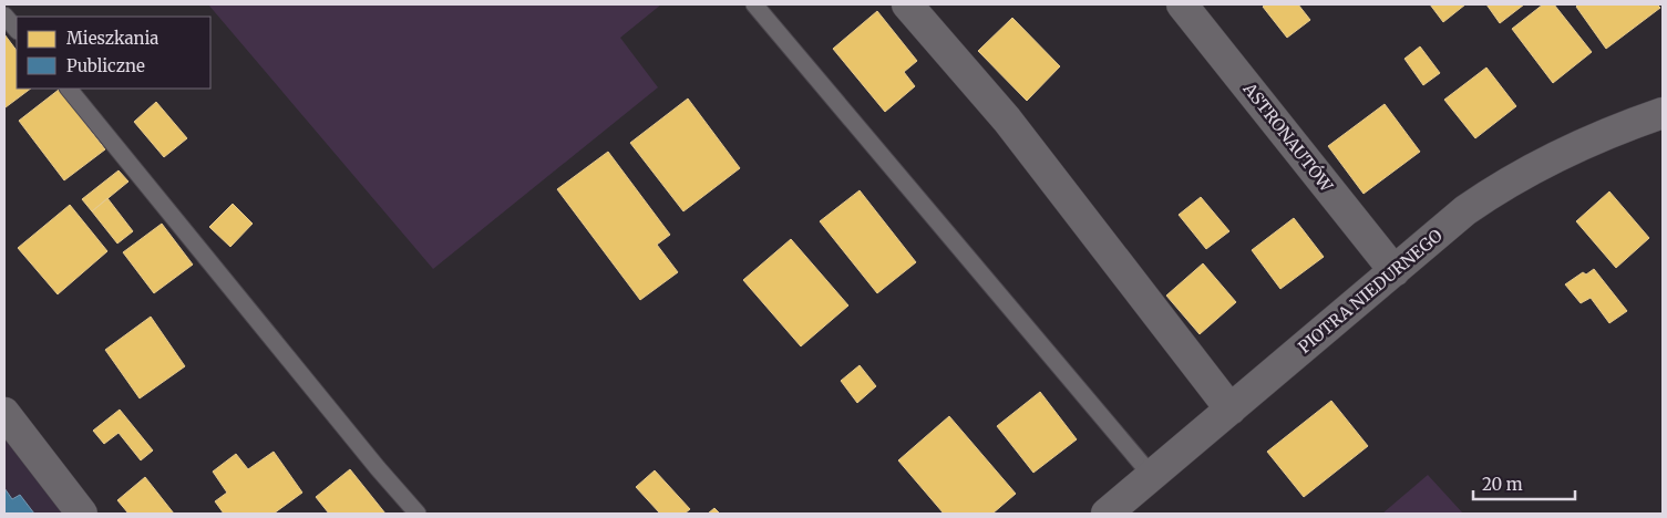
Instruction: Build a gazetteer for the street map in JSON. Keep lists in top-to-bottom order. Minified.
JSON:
{"streets":{"street":["ASTRONAUTÓW","PIOTRA NIEDURNEGO"]},"crossings":[["ASTRONAUTÓW","PIOTRA NIEDURNEGO"]],"legend":["Mieszkania","Publiczne"],"scale_bar":"20 m"}
